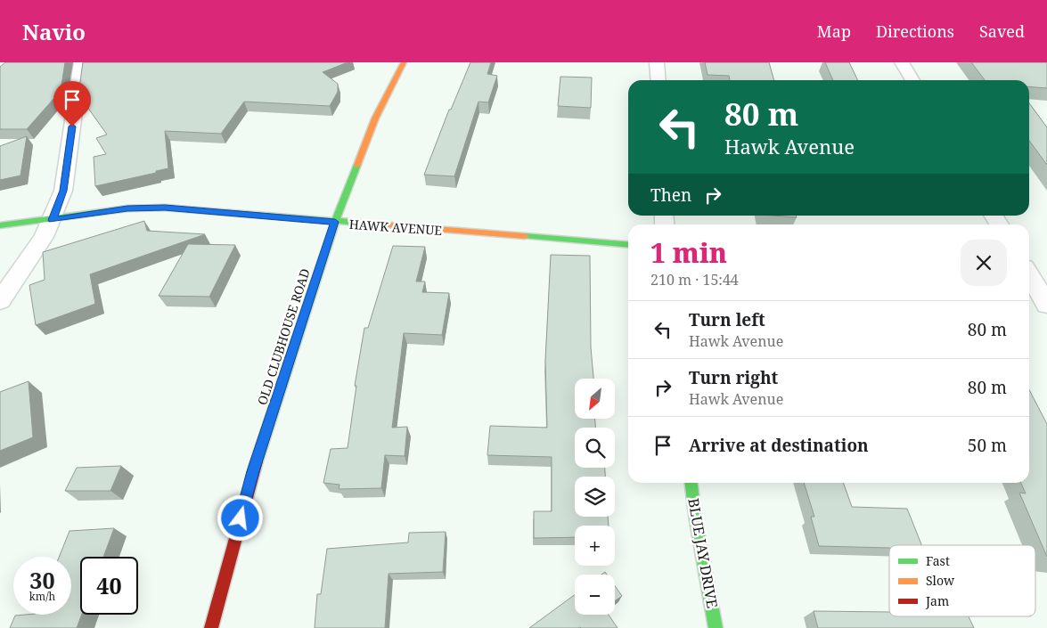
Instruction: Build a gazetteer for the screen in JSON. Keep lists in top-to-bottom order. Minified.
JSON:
{"streets":{"street":["HAWK AVENUE","OLD CLUBHOUSE ROAD","BLUE JAY DRIVE"]},"crossings":[["HAWK AVENUE","OLD CLUBHOUSE ROAD"]],"legend":["Fast","Slow","Jam"],"north":"bottom left","page":{"header":"Navio","nav":["Map","Directions","Saved"],"turn":["80 m","Hawk Avenue"],"then":"Then","heading":["1 min","210 m · 15:44"],"list":[{"name":"Turn left","note":"Hawk Avenue","value":"80 m"},{"name":"Turn right","note":"Hawk Avenue","value":"80 m"},{"name":"Arrive at destination","value":"50 m"}],"map_buttons":["+","−"],"speed":"30 km/h","limit":"40"}}
